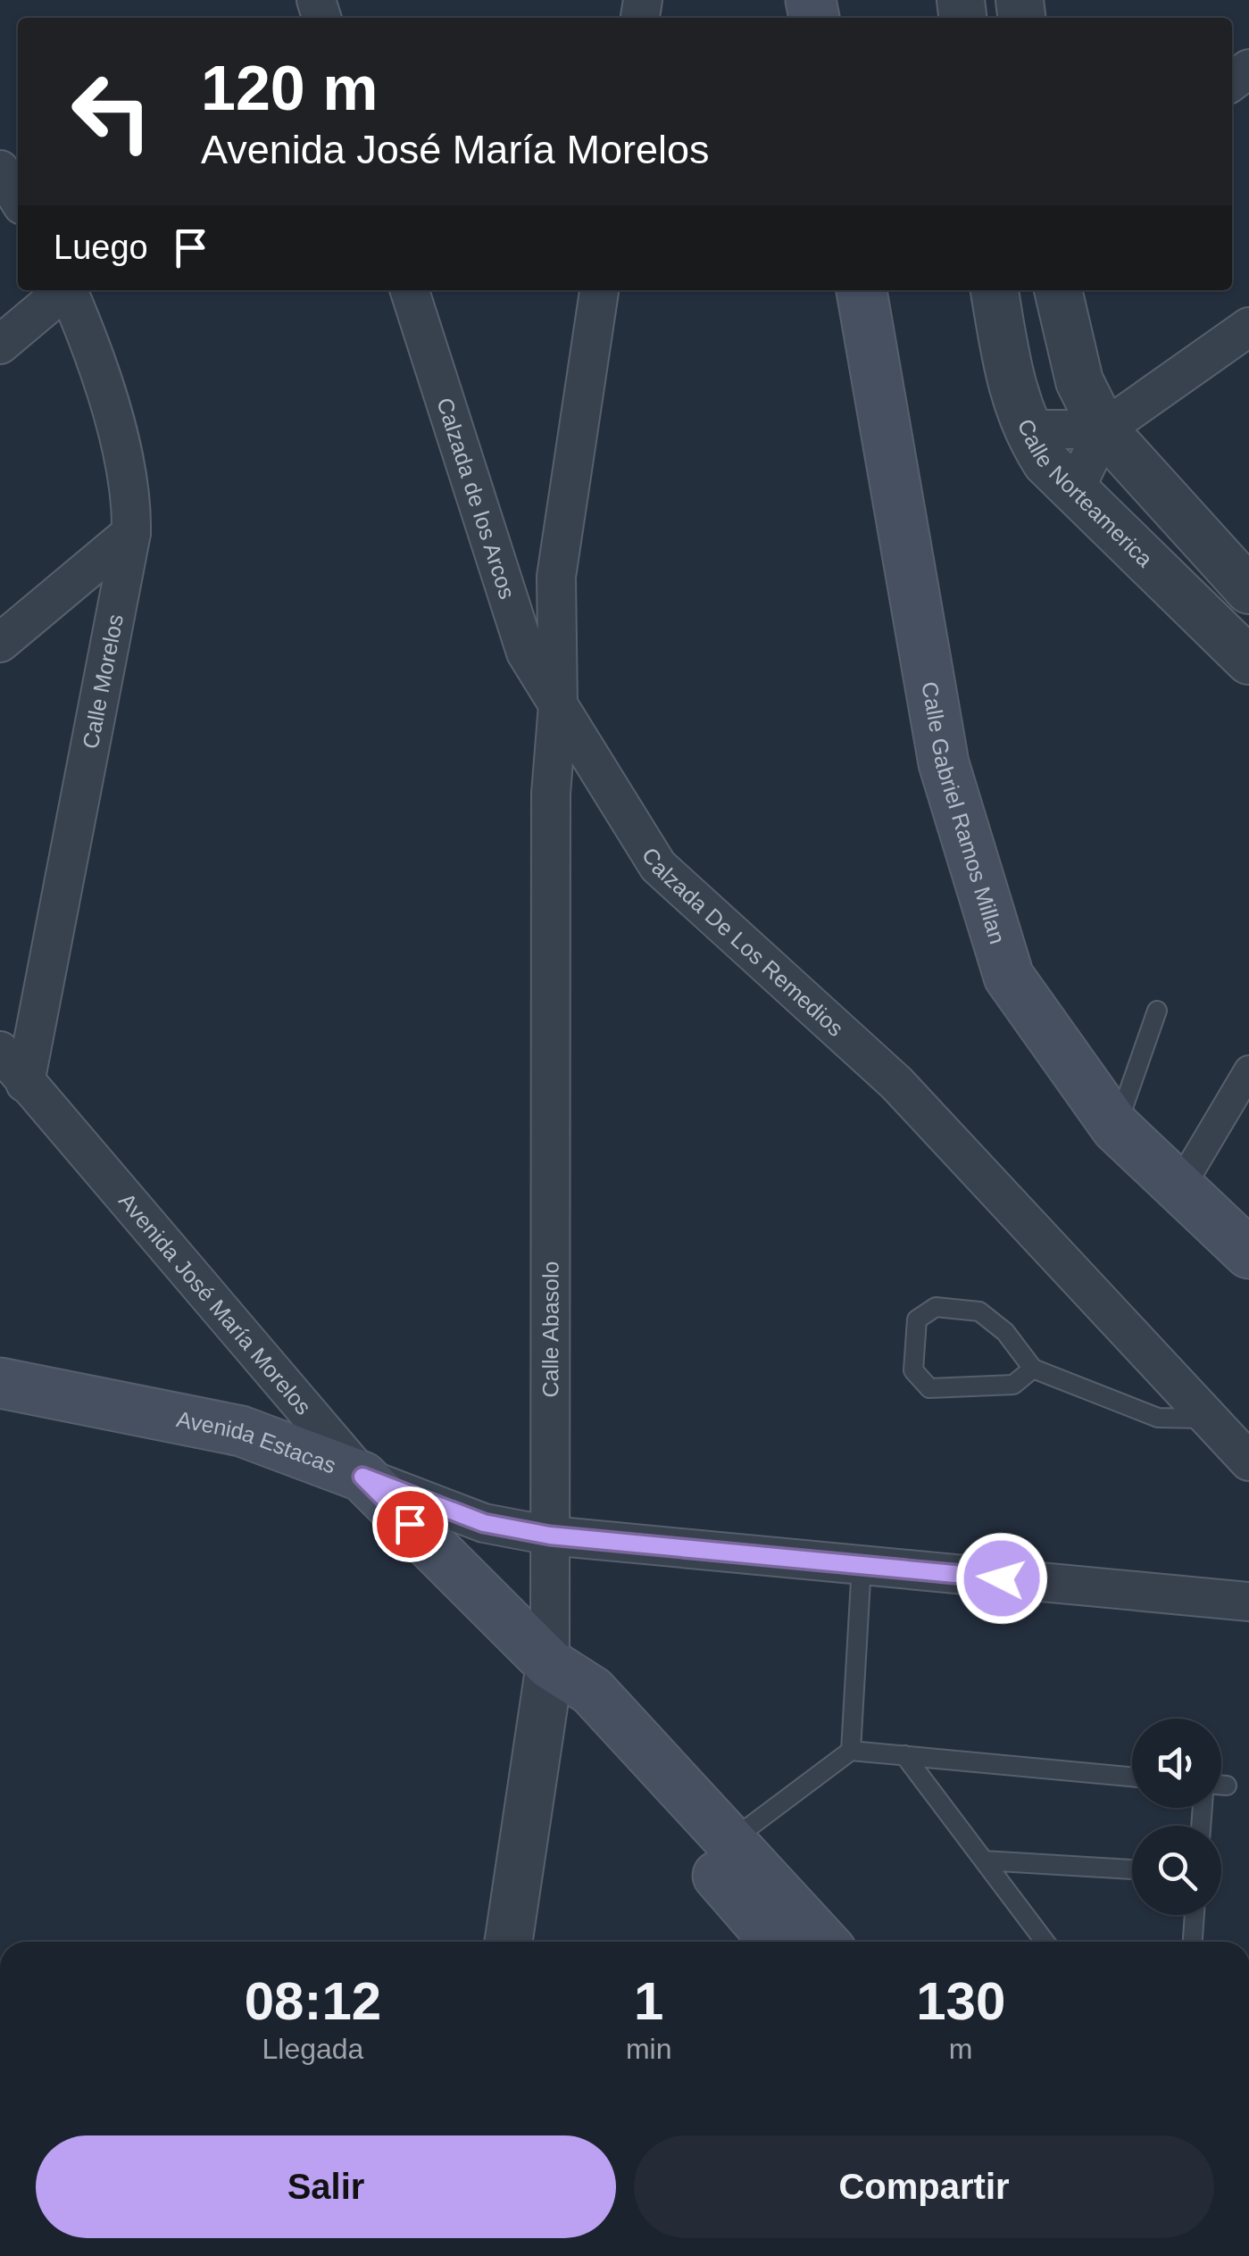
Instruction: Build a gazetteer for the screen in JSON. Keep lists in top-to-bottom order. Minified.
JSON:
{"streets":{"main road":["Calle Gabriel Ramos Millan","Avenida José María Morelos","Avenida Estacas"],"street":["Calle Norteamerica","Calzada de los Arcos","Calle Morelos","Calzada De Los Remedios","Calle Abasolo"]},"crossings":[["Calzada de los Arcos","Calzada De Los Remedios"],["Calzada de los Arcos","Calle Abasolo"],["Calle Morelos","Avenida José María Morelos"],["Calzada De Los Remedios","Calle Abasolo"],["Avenida José María Morelos","Calle Abasolo"],["Avenida José María Morelos","Avenida Estacas"],["Calle Abasolo","Avenida Estacas"]],"page":{"turn":["120 m","Avenida José María Morelos"],"then":"Luego","eta":["08:12","Llegada","1","min","130","m"],"buttons":["Salir","Compartir"]}}
